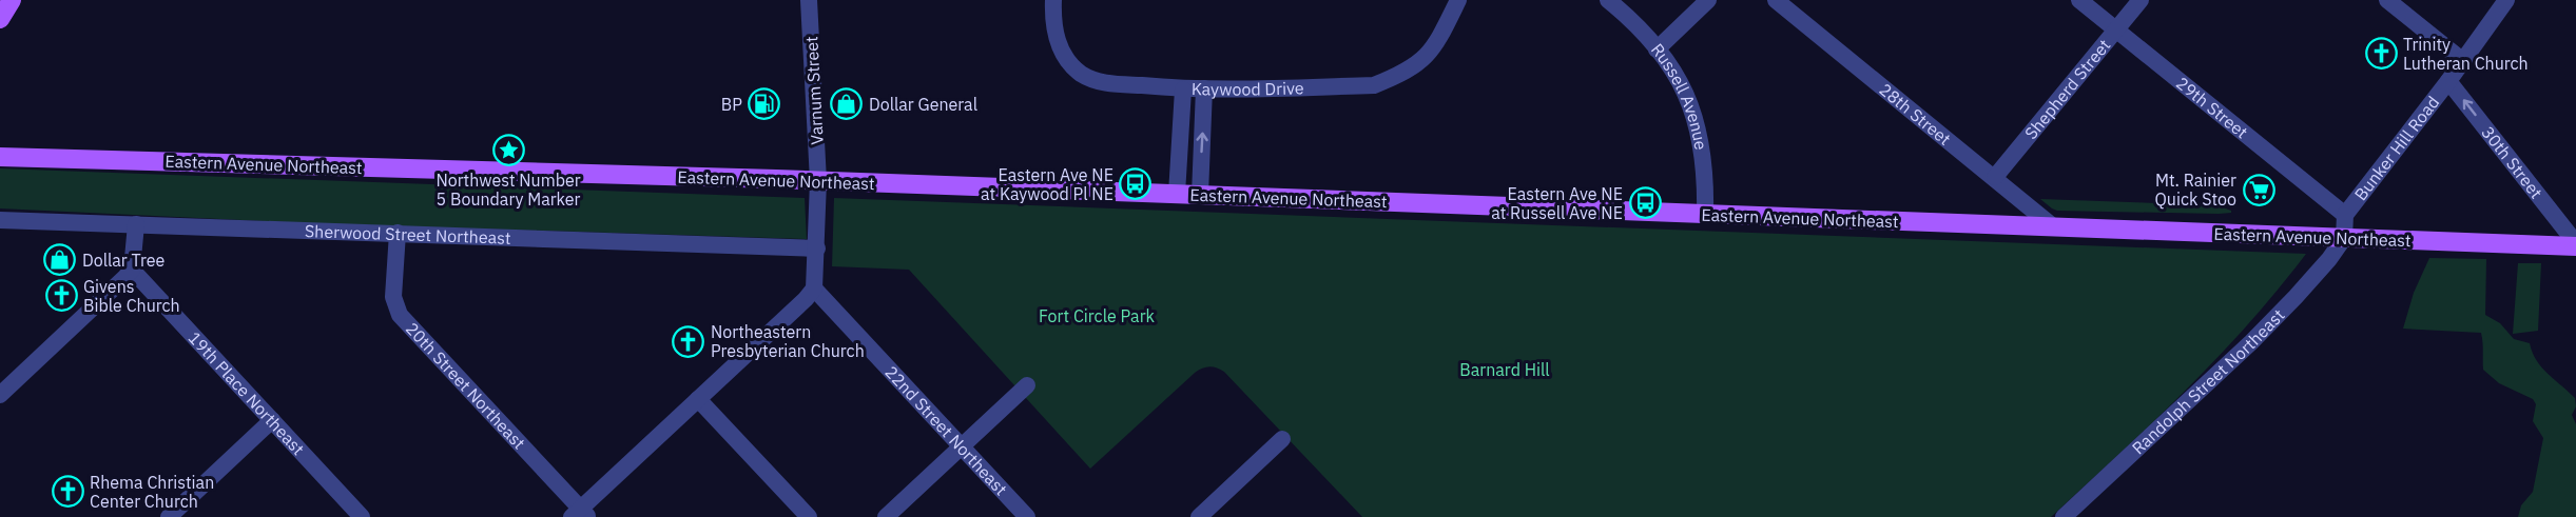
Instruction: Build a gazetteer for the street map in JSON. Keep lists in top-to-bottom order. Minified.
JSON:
{"streets":{"main road":["Eastern Avenue Northeast"],"street":["Kaywood Drive","Shepherd Street","Varnum Street","Russell Avenue","29th Street","28th Street","Bunker Hill Road","30th Street","Sherwood Street Northeast","Randolph Street Northeast","20th Street Northeast","19th Place Northeast","22nd Street Northeast"]},"crossings":[["Shepherd Street","29th Street"],["Shepherd Street","28th Street"],["Varnum Street","Eastern Avenue Northeast"],["Varnum Street","Sherwood Street Northeast"],["Varnum Street","22nd Street Northeast"],["Russell Avenue","Eastern Avenue Northeast"],["29th Street","Bunker Hill Road"],["28th Street","Eastern Avenue Northeast"],["Bunker Hill Road","30th Street"],["Bunker Hill Road","Eastern Avenue Northeast"],["Bunker Hill Road","Randolph Street Northeast"],["30th Street","Eastern Avenue Northeast"],["Eastern Avenue Northeast","Randolph Street Northeast"],["Sherwood Street Northeast","20th Street Northeast"]],"one_way":["30th Street"],"parks":["Fort Circle Park","Barnard Hill"],"places":{"church":["Trinity Lutheran Church","Givens Bible Church","Northeastern Presbyterian Church","Rhema Christian Center Church"],"fuel station":["BP"],"shop":["Dollar General","Dollar Tree"],"place":["Northwest Number 5 Boundary Marker"],"bus stop":["Eastern Ave NE at Kaywood Pl NE","Eastern Ave NE at Russell Ave NE"],"supermarket":["Mt. Rainier Quick Stoo"]}}
